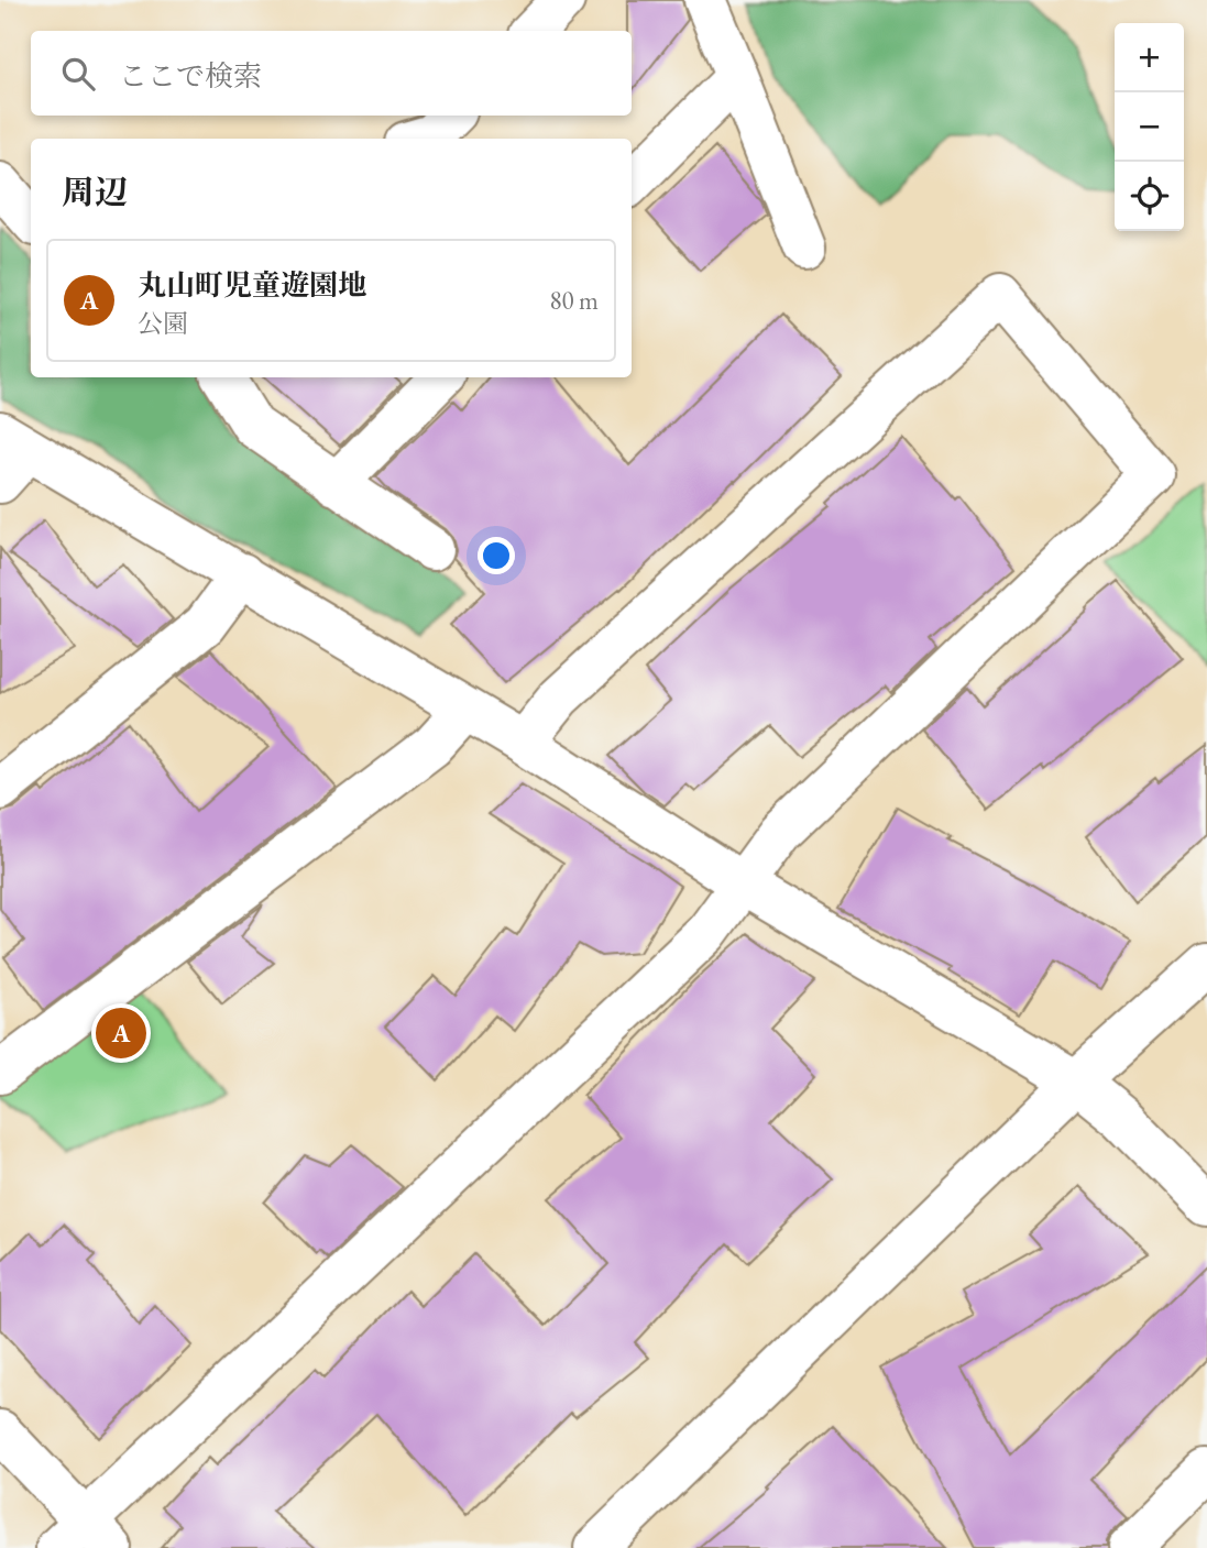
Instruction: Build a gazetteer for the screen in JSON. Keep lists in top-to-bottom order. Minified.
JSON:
{"page":{"map_buttons":["+","−"],"search":"ここで検索","heading":"周辺","list":[{"mark":"A","name":"丸山町児童遊園地","note":"公園","value":"80 m"}],"pins":"A"}}
